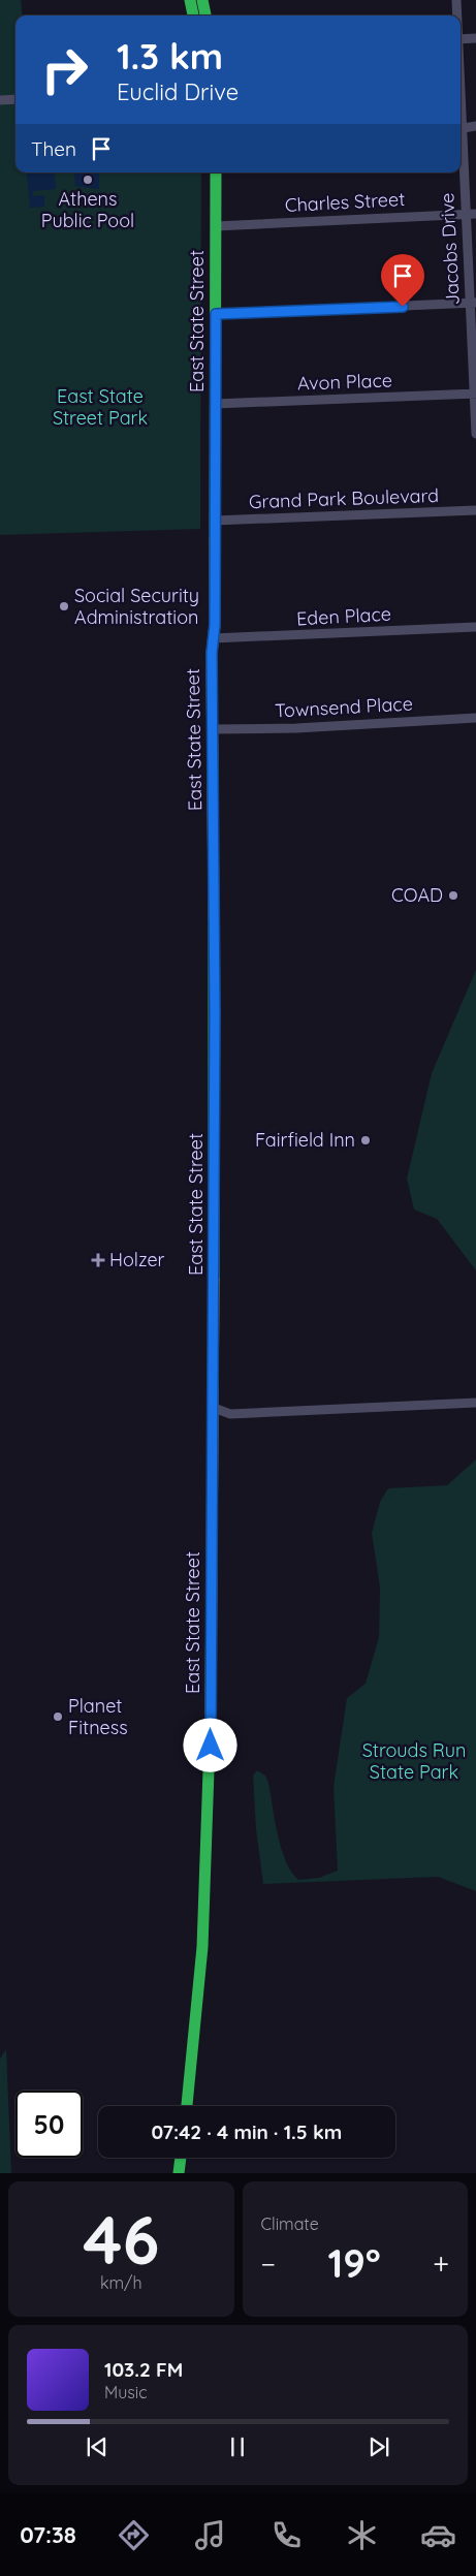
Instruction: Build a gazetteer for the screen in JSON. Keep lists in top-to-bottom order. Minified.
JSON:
{"streets":{"main road":["East State Street"],"street":["Charles Street","Jacobs Drive","Avon Place","Grand Park Boulevard","Eden Place","Townsend Place"]},"crossings":[["Charles Street","Jacobs Drive"],["Charles Street","East State Street"],["Jacobs Drive","Avon Place"],["East State Street","Avon Place"],["East State Street","Grand Park Boulevard"],["East State Street","Eden Place"],["East State Street","Townsend Place"]],"parks":["East State Street Park","Strouds Run State Park"],"places":{"other":["Athens Public Pool","Social Security Administration","COAD","Fairfield Inn","Planet Fitness"],"health":["Holzer"]},"page":{"turn":["1.3 km","Euclid Drive"],"then":"Then","limit":"50","trip":"07:42 · 4 min · 1.5 km","tile":[["46","km/h"],"Climate"],"heat":["−","19°","+"],"song":["103.2 FM","Music"],"tabs":"07:38"}}
